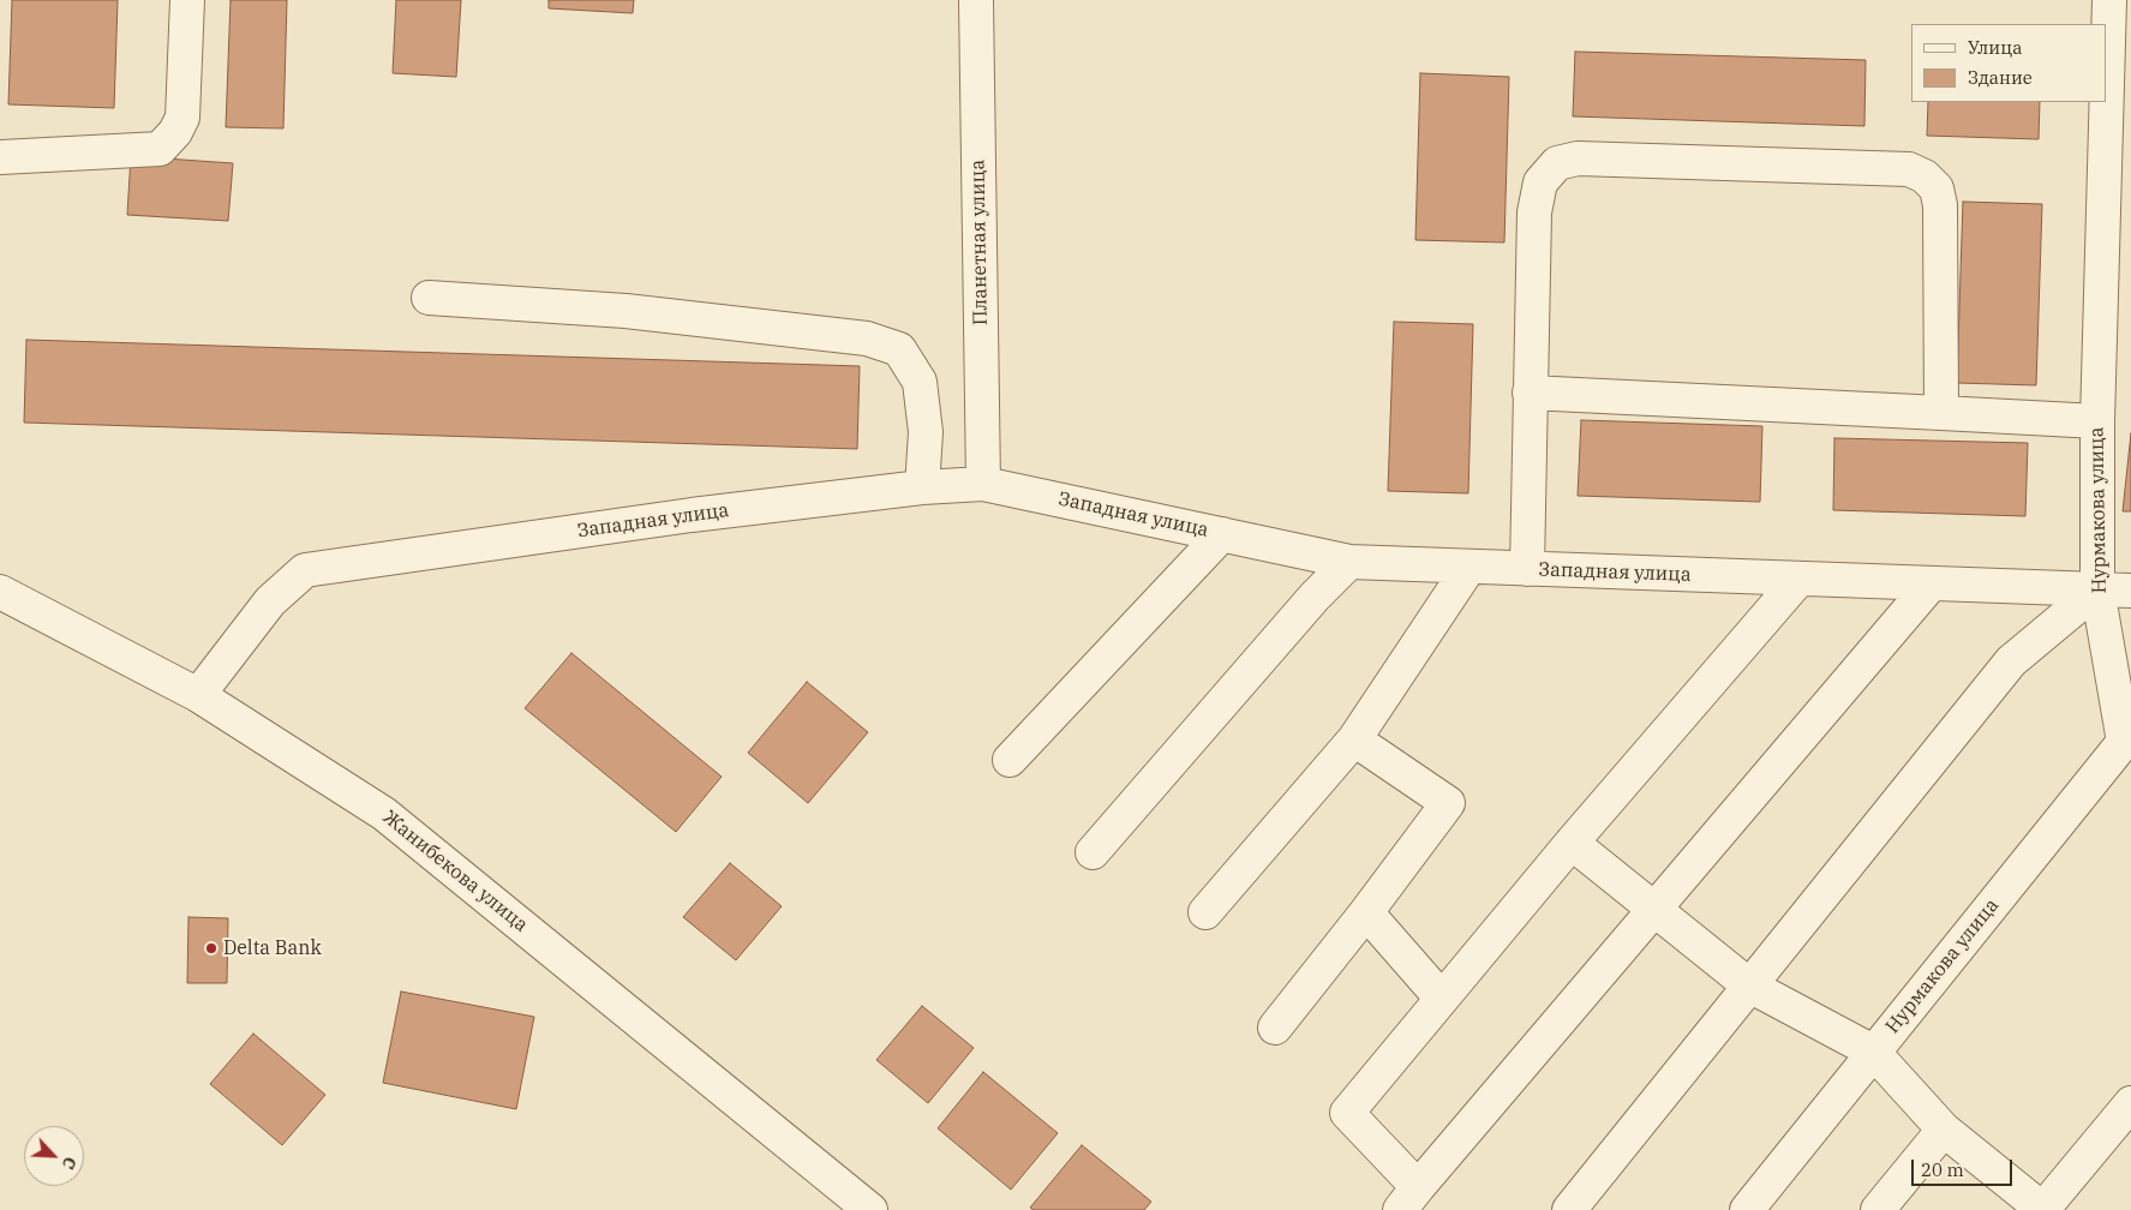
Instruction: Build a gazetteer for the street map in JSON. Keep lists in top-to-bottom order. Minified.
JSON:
{"streets":{"street":["Планетная улица","Нурмакова улица","Западная улица","Жанибекова улица"]},"crossings":[["Планетная улица","Западная улица"],["Нурмакова улица","Западная улица"],["Западная улица","Жанибекова улица"]],"places":["Delta Bank"],"legend":["Улица","Здание"],"scale_bar":"20 m","north":"bottom right"}
